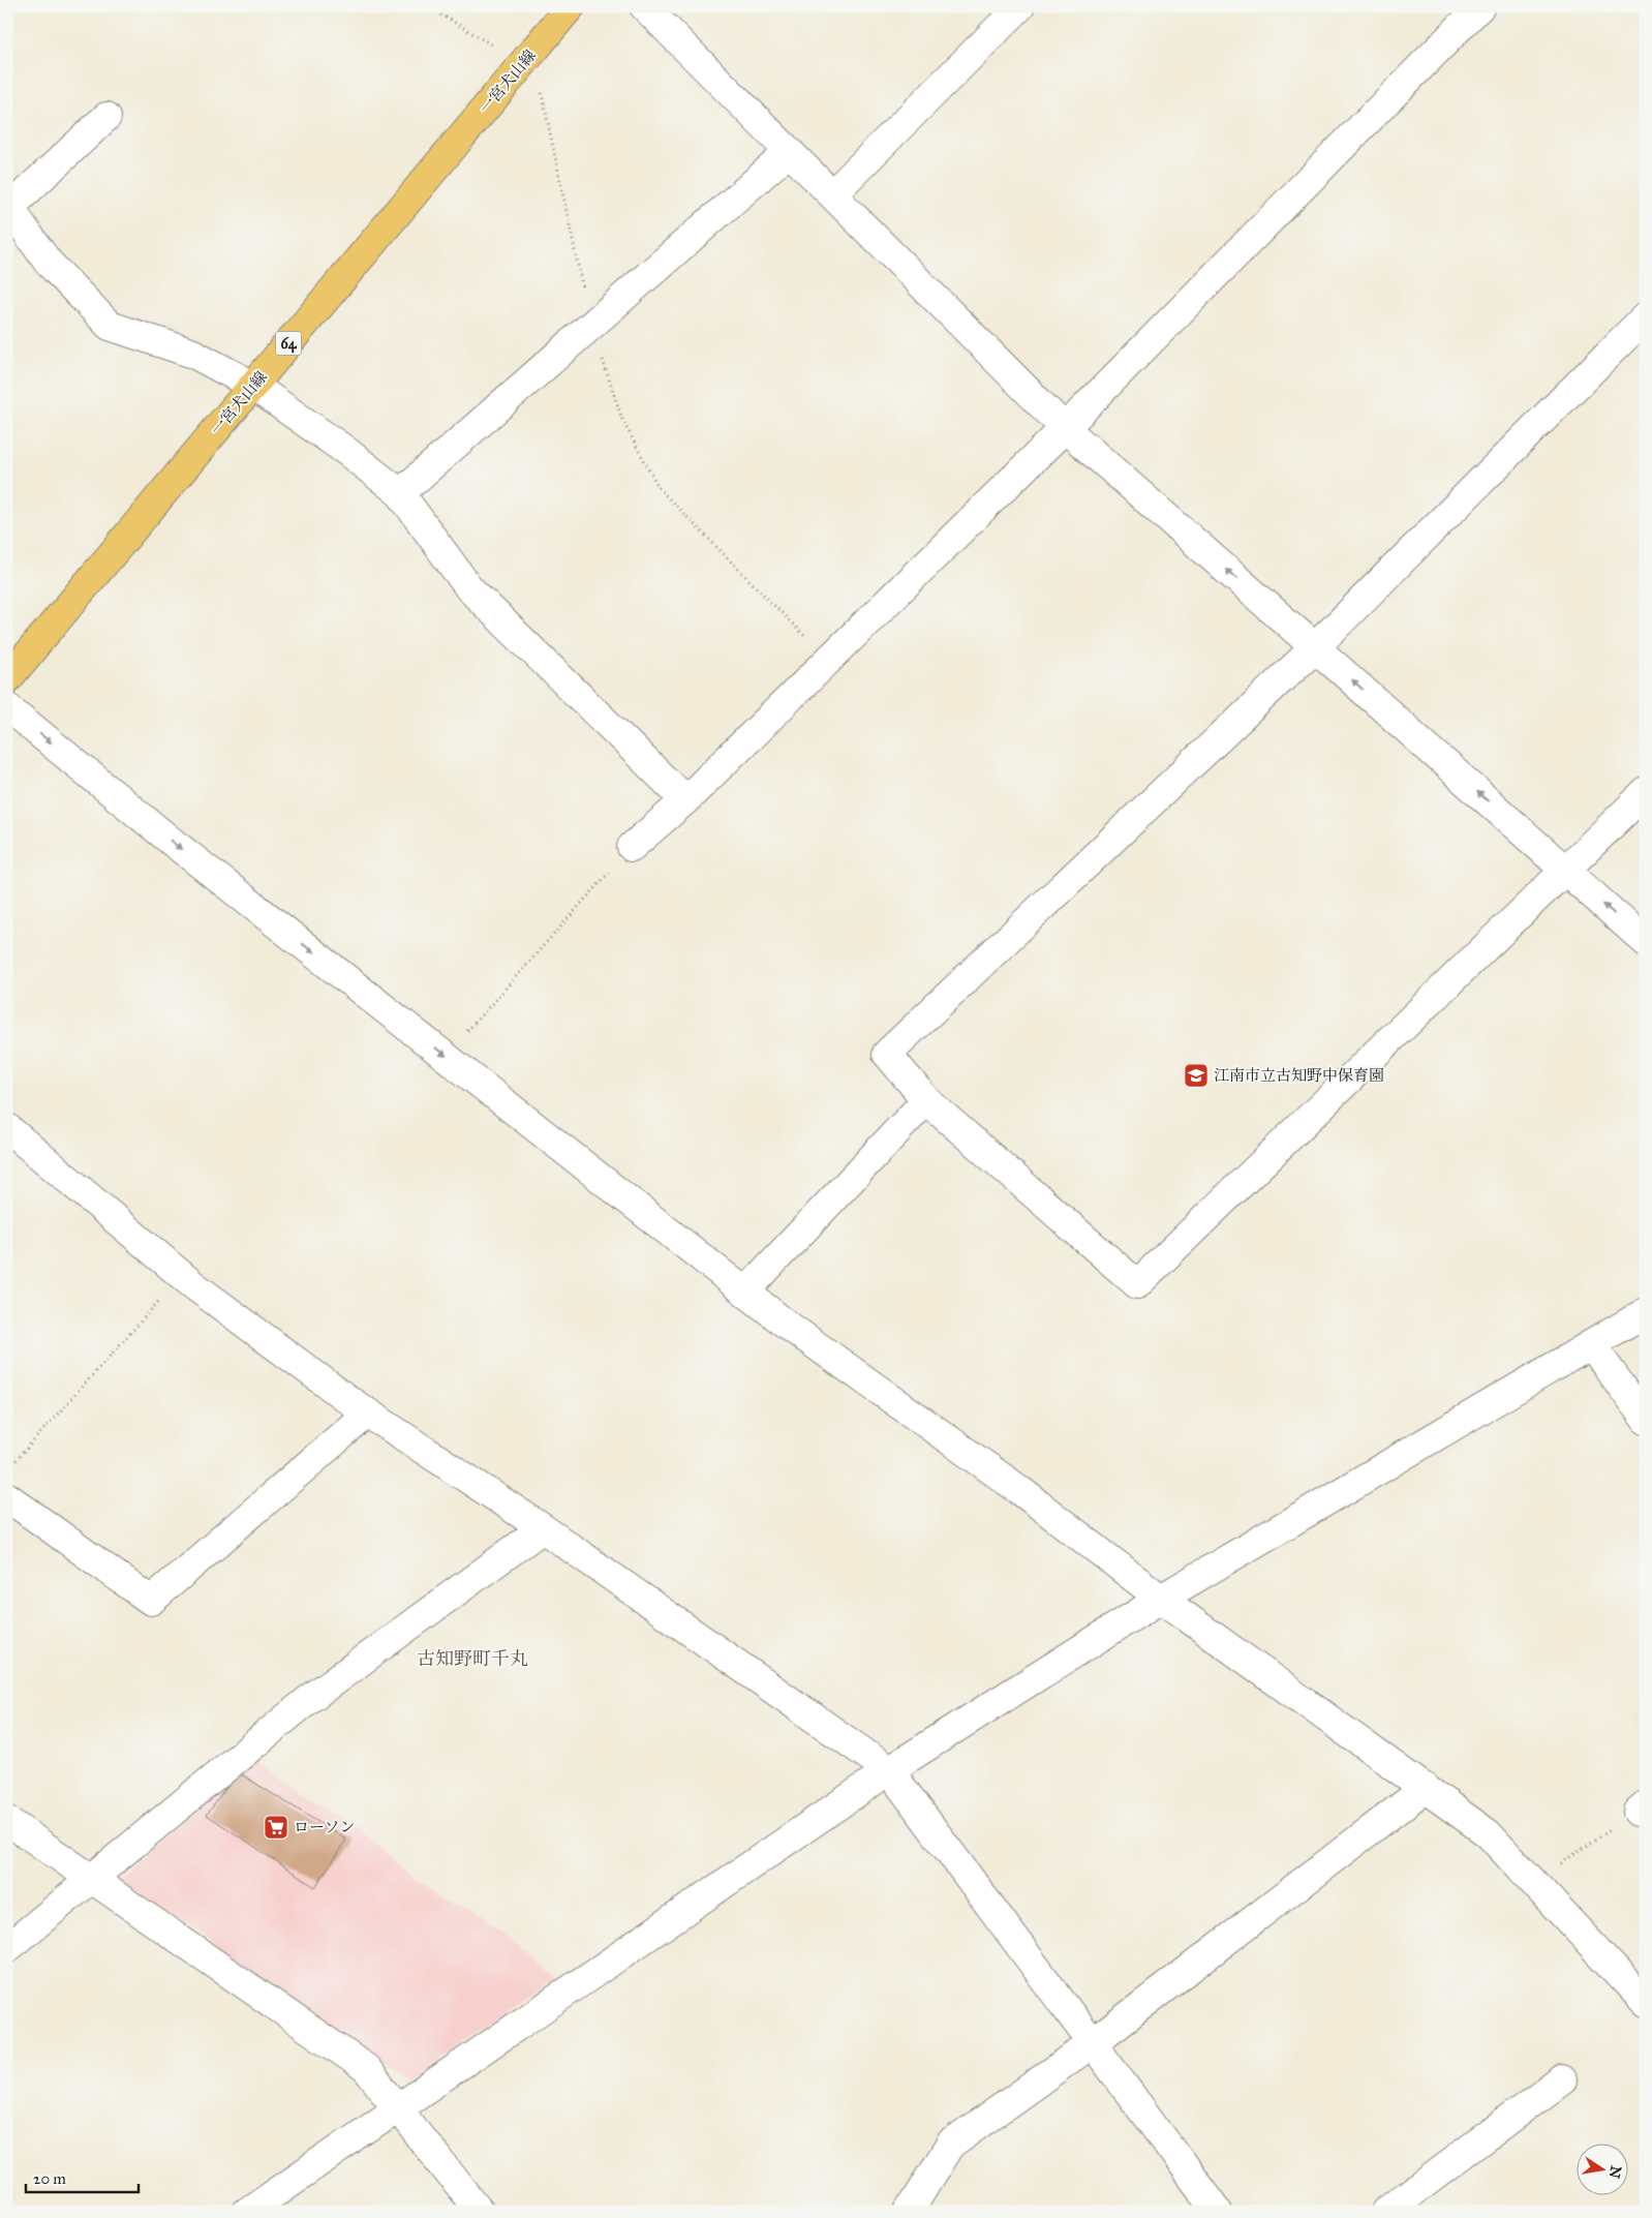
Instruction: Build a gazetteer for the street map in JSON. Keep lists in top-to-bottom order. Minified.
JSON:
{"streets":{"main road":["一宮犬山線","64"]},"districts":["古知野町千丸"],"places":{"school or university":["江南市立古知野中保育園"],"supermarket":["ローソン"]},"scale_bar":"20 m","north":"right"}
